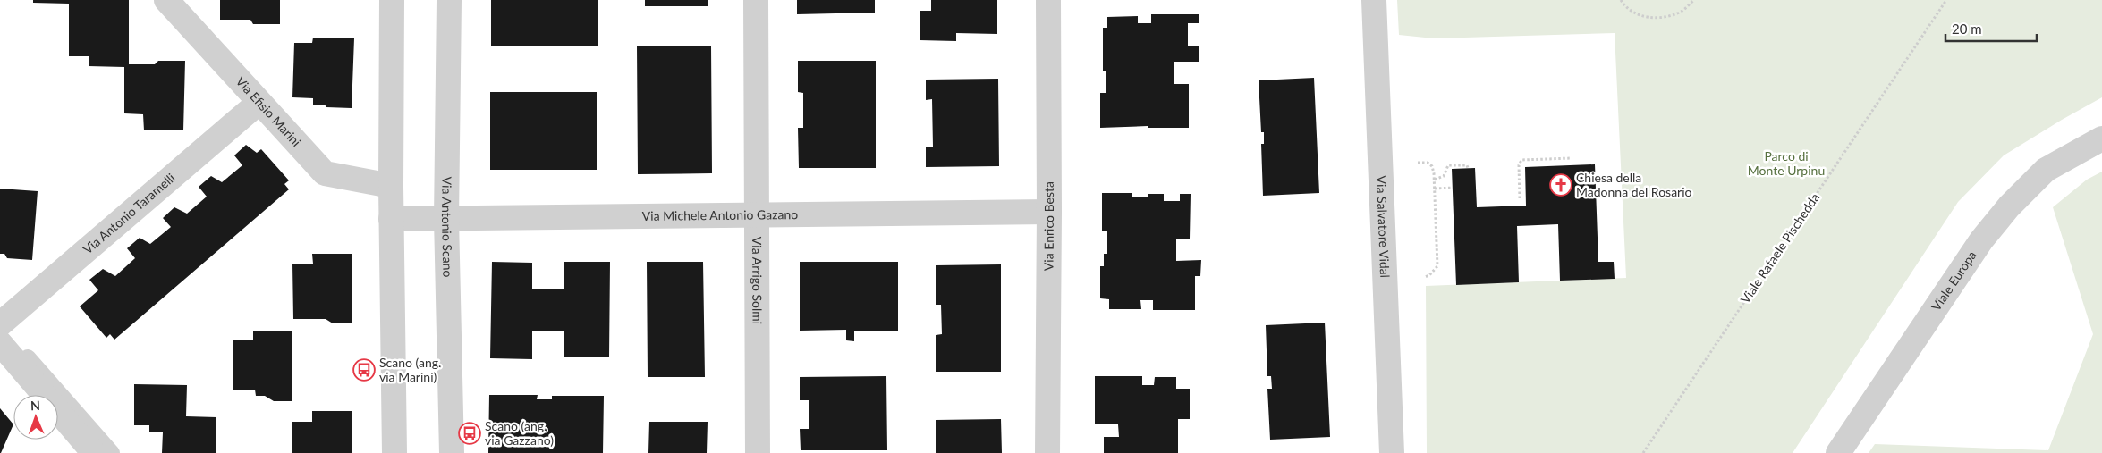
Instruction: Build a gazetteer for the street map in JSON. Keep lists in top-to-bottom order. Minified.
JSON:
{"streets":{"street":["Via Efisio Marini","Via Antonio Taramelli","Via Michele Antonio Gazano","Via Antonio Scano","Via Enrico Besta","Via Salvatore Vidal","Via Arrigo Solmi","Viale Europa"],"path":["Viale Rafaele Pischedda"]},"crossings":[["Via Efisio Marini","Via Antonio Taramelli"],["Via Michele Antonio Gazano","Via Antonio Scano"],["Via Michele Antonio Gazano","Via Enrico Besta"],["Via Michele Antonio Gazano","Via Arrigo Solmi"]],"parks":["Parco di Monte Urpinu"],"places":{"church":["Chiesa della Madonna del Rosario"],"bus stop":["Scano (ang. via Marini)","Scano (ang. via Gazzano)"]},"scale_bar":"20 m","north":"top"}
